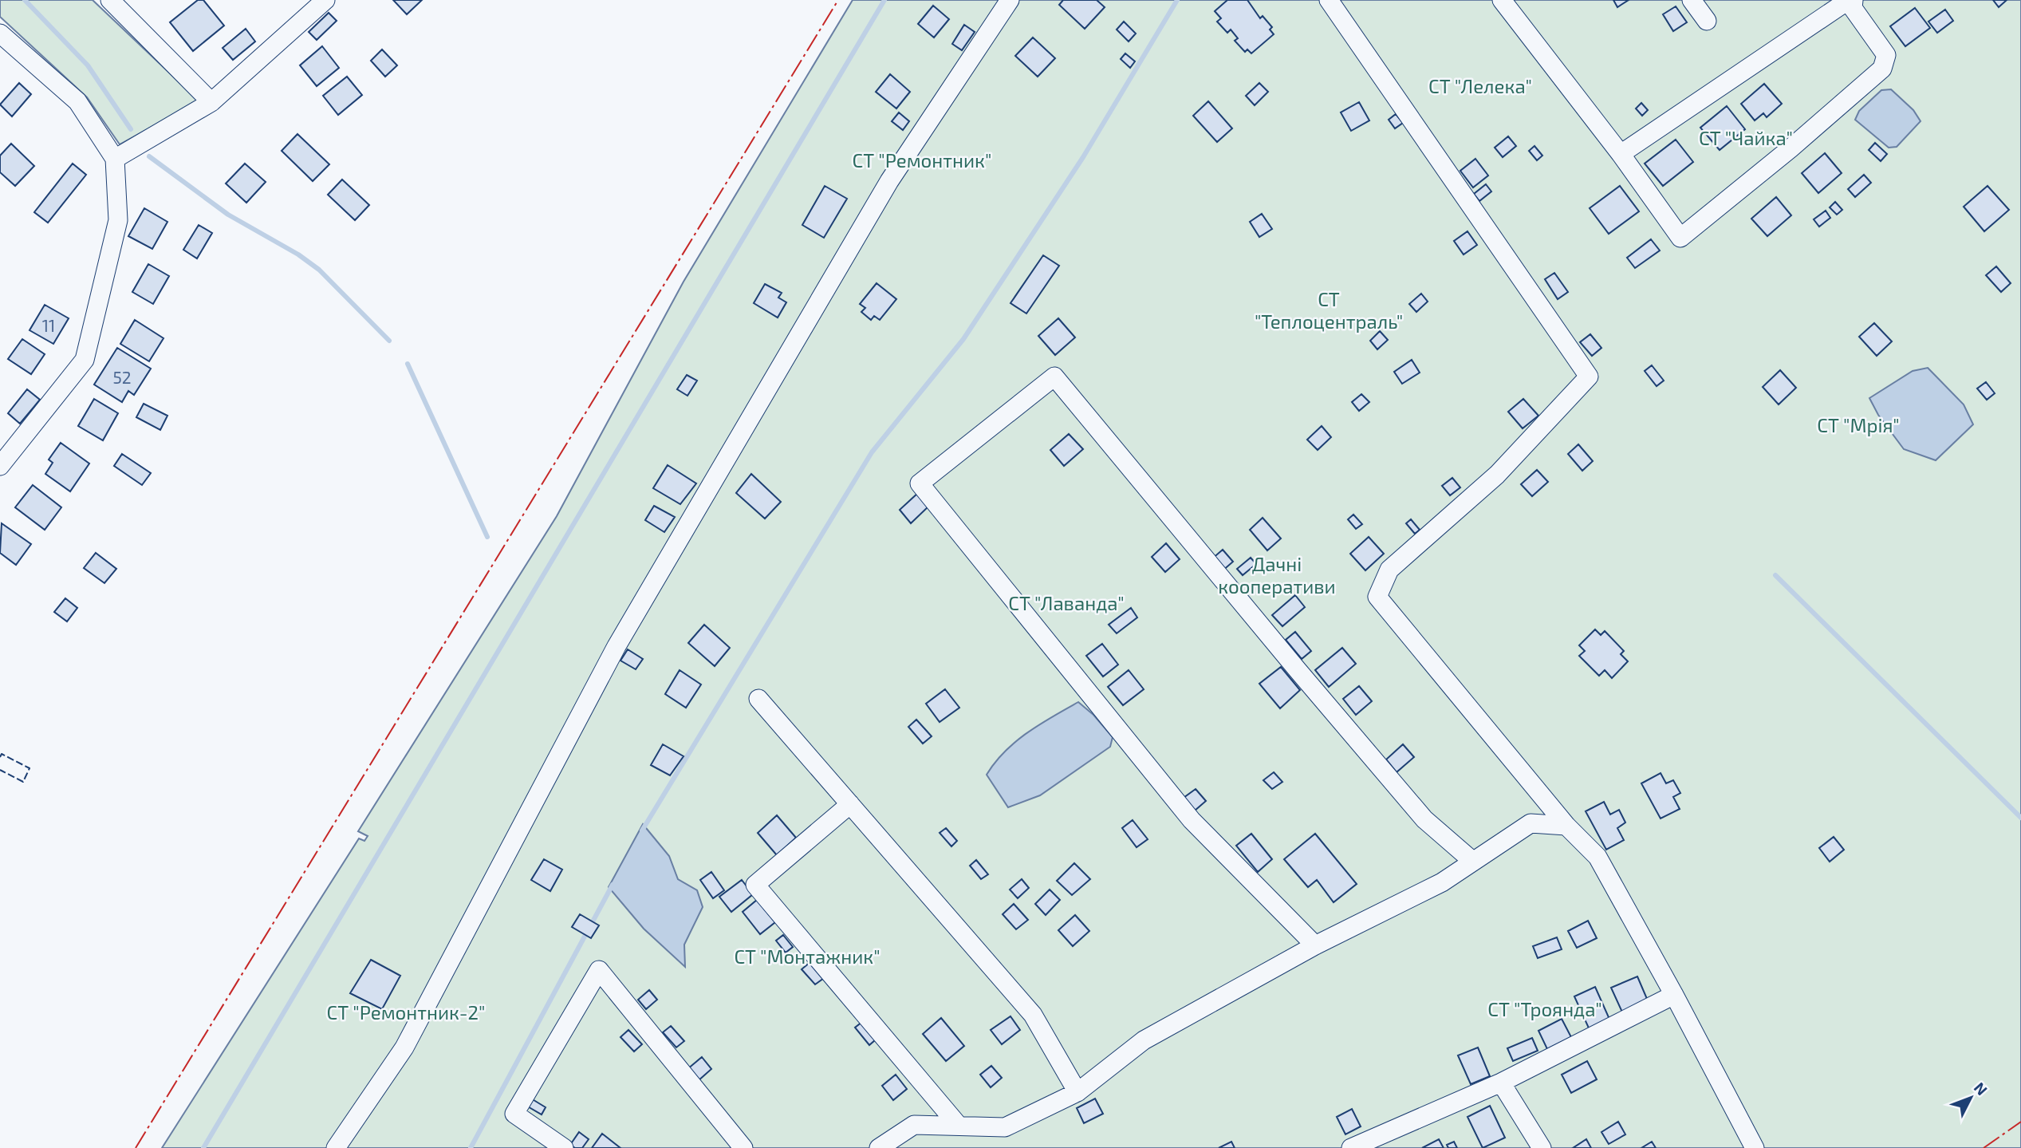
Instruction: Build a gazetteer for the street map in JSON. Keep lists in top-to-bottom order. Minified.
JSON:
{"parks":["СТ \"Лелека\"","СТ \"Чайка\"","СТ \"Ремонтник\"","СТ \"Теплоцентраль\"","СТ \"Мрія\"","Дачні кооперативи","СТ \"Лаванда\"","СТ \"Монтажник\"","СТ \"Троянда\"","СТ \"Ремонтник-2\""],"house_numbers":["11","52"],"north":"top right"}
